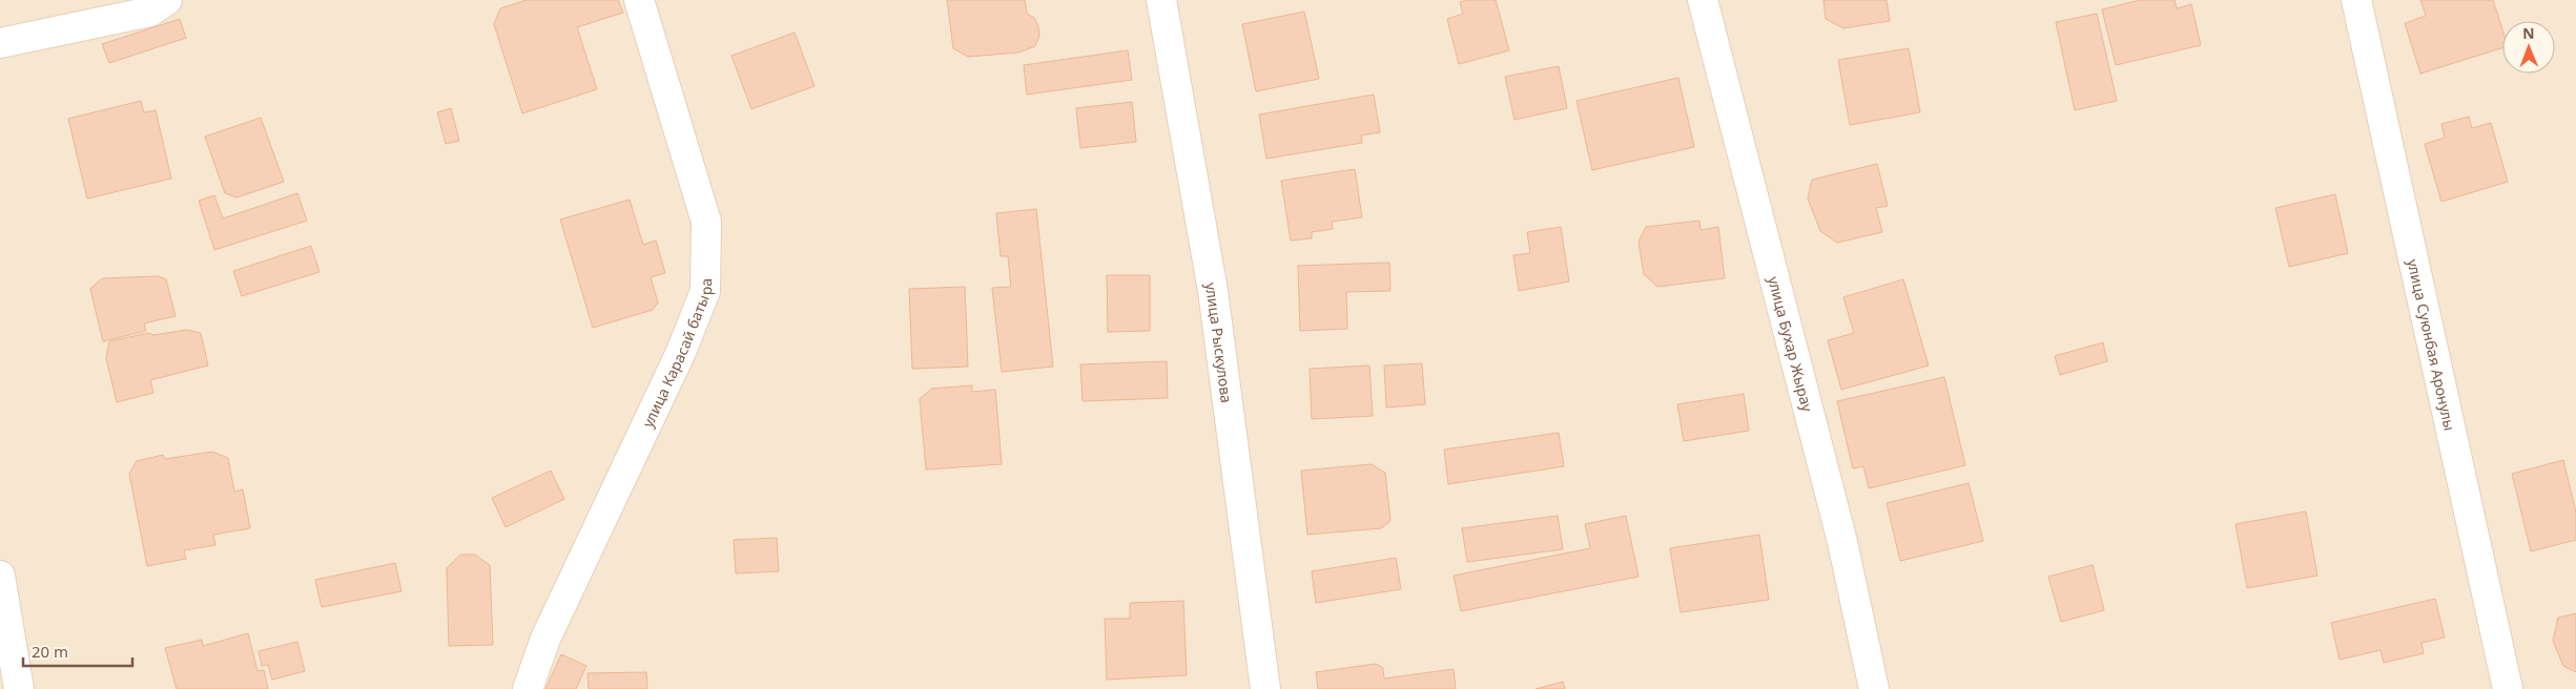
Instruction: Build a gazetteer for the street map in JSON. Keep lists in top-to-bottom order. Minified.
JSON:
{"streets":{"street":["улица Рыскулова","улица Бухар Жырау","улица Суюнбая Аронулы","улица Карасай батыра"]},"scale_bar":"20 m","north":"top"}
